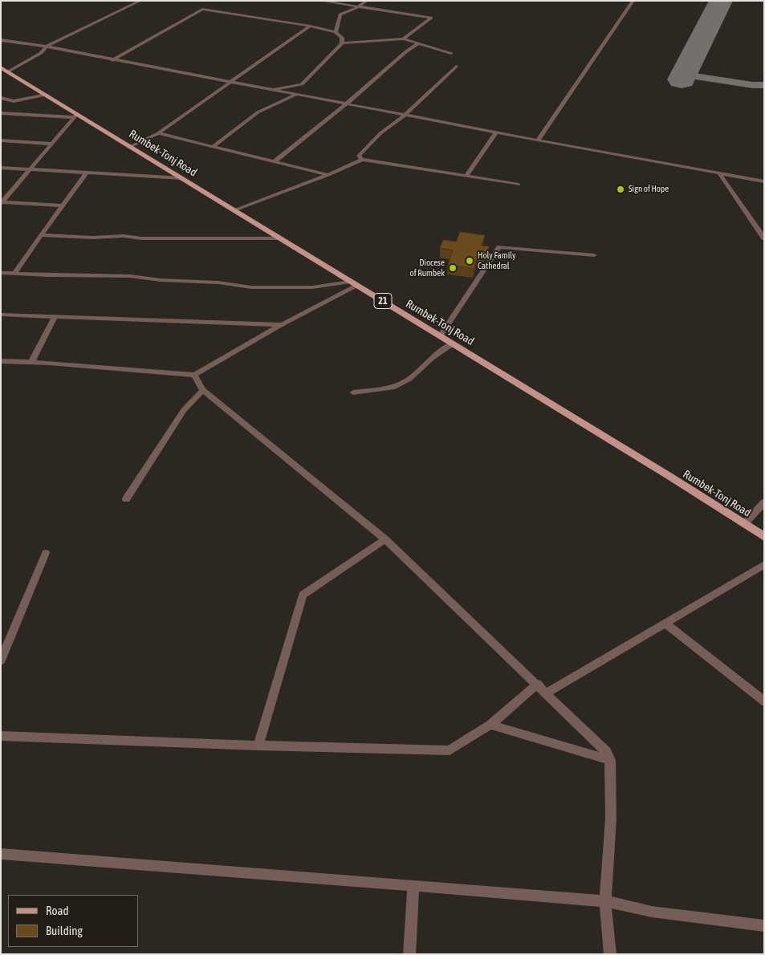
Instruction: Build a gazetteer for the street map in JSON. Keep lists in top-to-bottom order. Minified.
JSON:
{"streets":{"main road":["Rumbek-Tonj Road","21"]},"places":["Sign of Hope","Holy Family Cathedral","Diocese of Rumbek"],"legend":["Road","Building"]}
